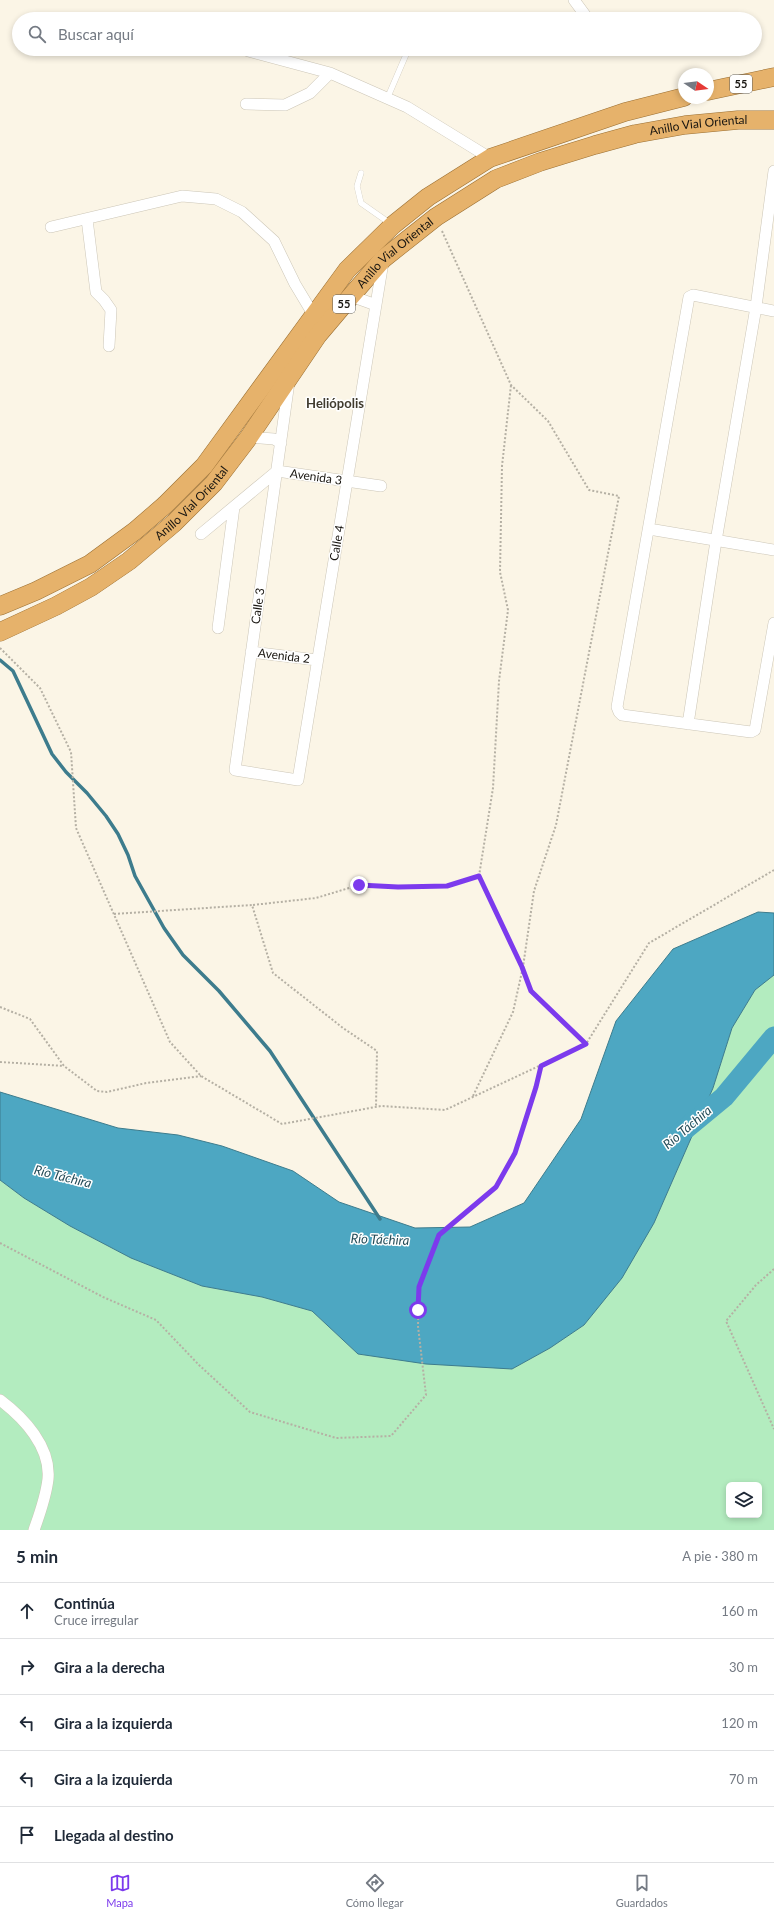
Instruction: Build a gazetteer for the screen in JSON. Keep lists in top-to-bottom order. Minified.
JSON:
{"streets":{"highway":["55","Anillo Vial Oriental"],"street":["Avenida 3","Calle 4","Calle 3","Avenida 2"]},"crossings":[["Anillo Vial Oriental","Calle 4"],["Anillo Vial Oriental","Calle 3"],["Avenida 3","Calle 4"],["Avenida 3","Calle 3"],["Calle 4","Calle 3"],["Calle 4","Avenida 2"],["Calle 3","Avenida 2"]],"districts":["Heliópolis"],"water":["Río Táchira"],"north":"right","page":{"search":"Buscar aquí","heading":["5 min","A pie · 380 m"],"list":[["Continúa","Cruce irregular","160 m"],["Gira a la derecha","30 m"],["Gira a la izquierda","120 m"],["Gira a la izquierda","70 m"],"Llegada al destino"],"nav":["Mapa","Cómo llegar","Guardados"]}}
